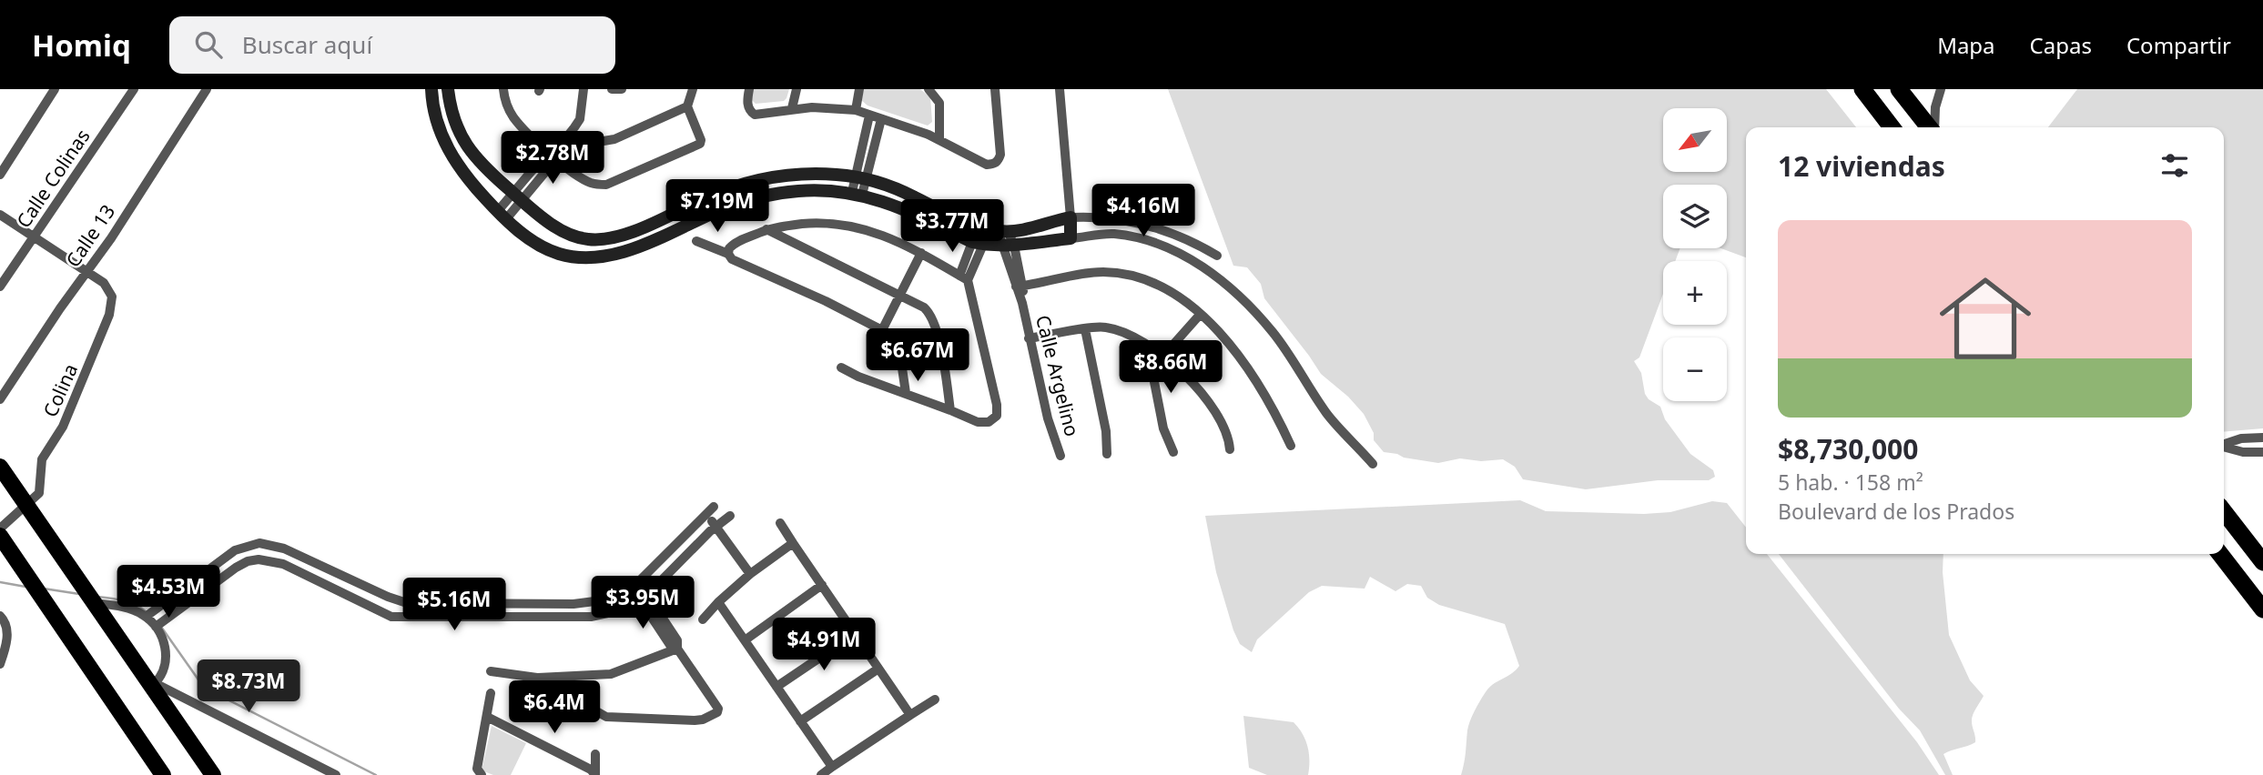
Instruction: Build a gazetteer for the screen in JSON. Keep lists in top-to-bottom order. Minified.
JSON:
{"streets":{"street":["Calle Colinas","Calle 13","Calle Argelino","Colina"]},"crossings":[["Calle 13","Colina"]],"north":"bottom left","page":{"header":"Homiq","search":"Buscar aquí","nav":["Mapa","Capas","Compartir"],"map_buttons":["+","−"],"heading":"12 viviendas","price":["$2.78M","$7.19M","$4.16M","$3.77M","$6.67M","$8.66M","$4.53M","$3.95M","$5.16M","$4.91M","$8.73M","$6.4M"],"list":[{"name":"$8,730,000","note":"5 hab. · 158 m² · Boulevard de los Prados"}]}}
